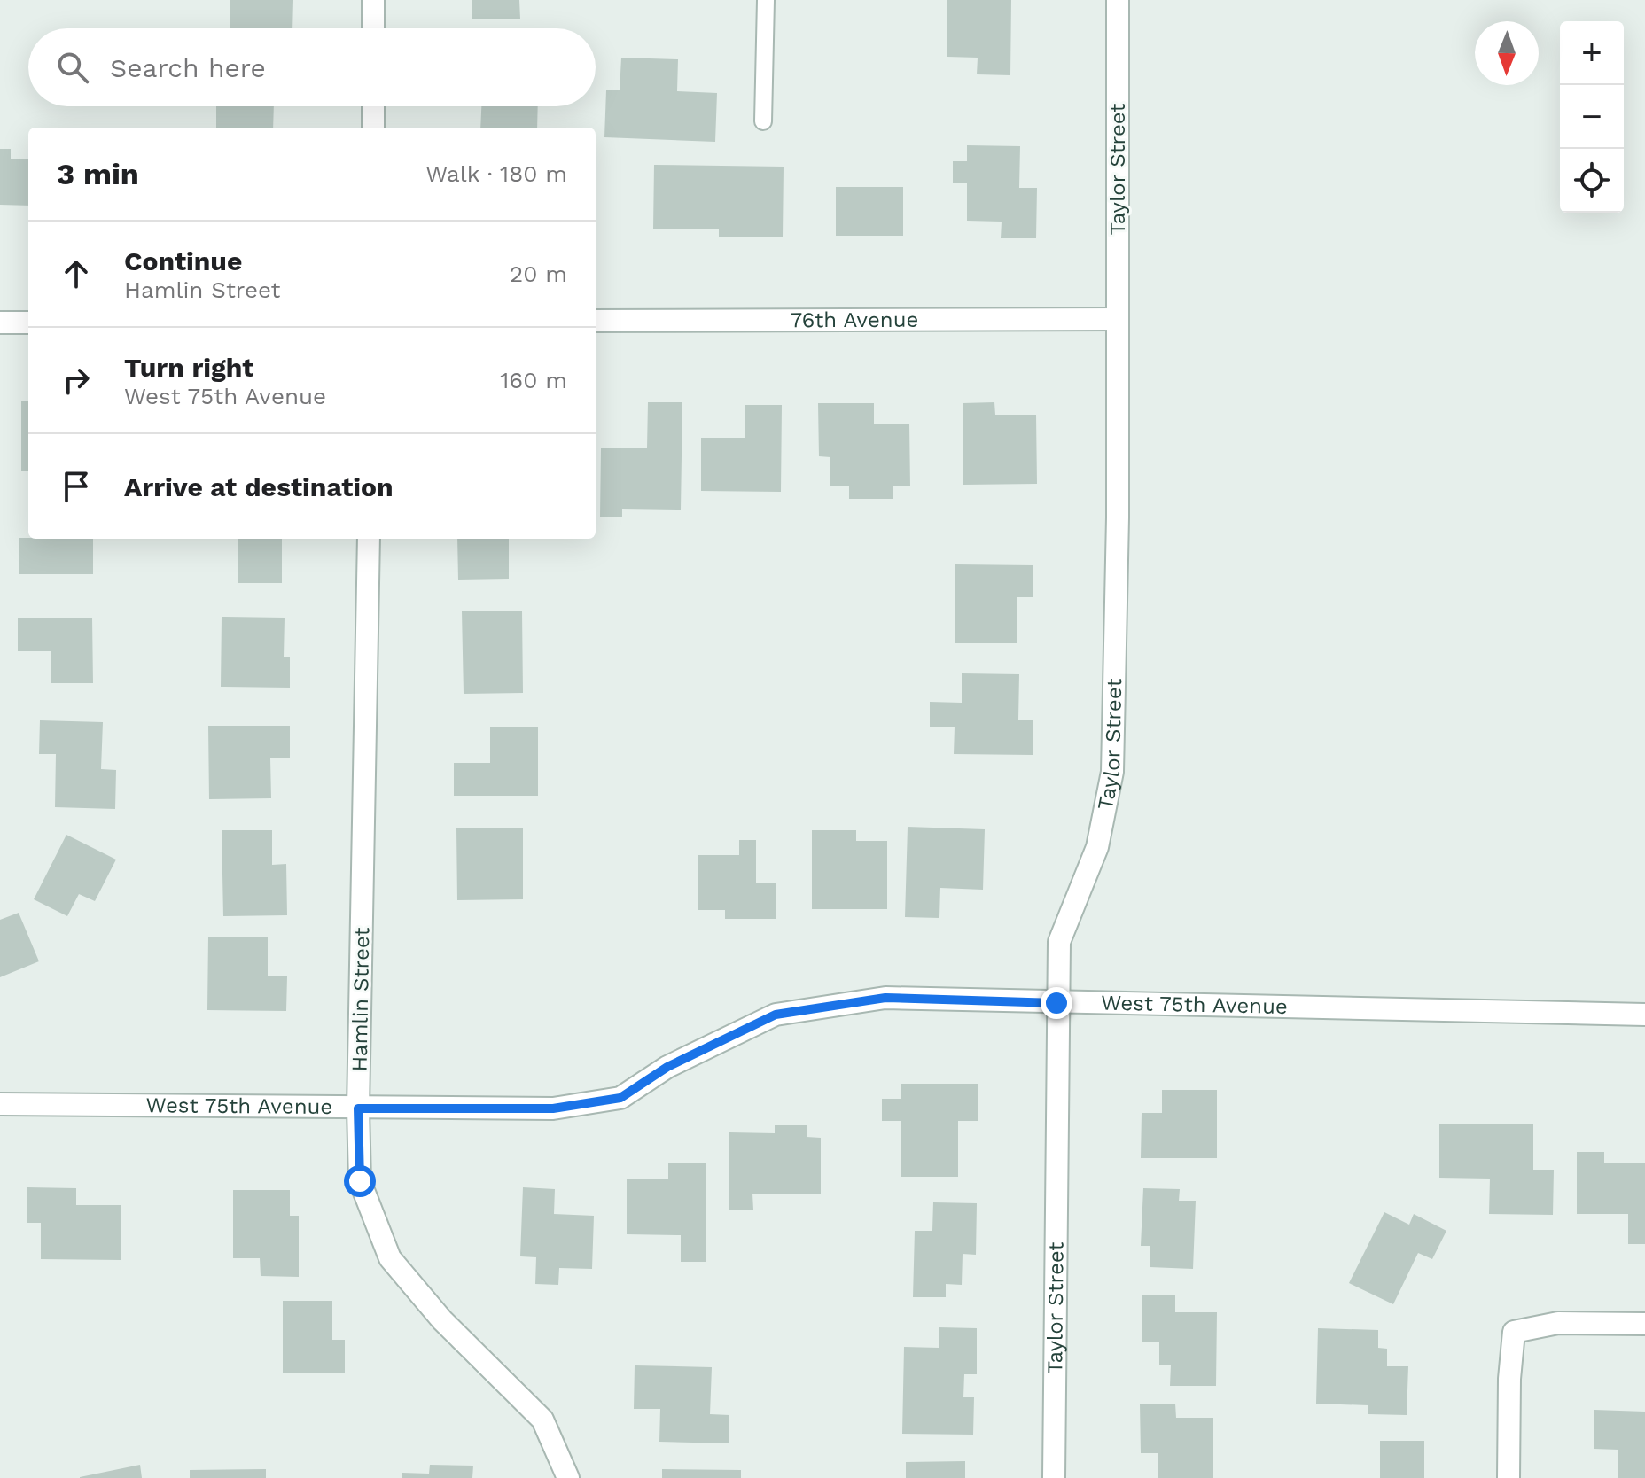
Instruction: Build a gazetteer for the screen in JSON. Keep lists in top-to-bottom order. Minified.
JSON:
{"streets":{"street":["Taylor Street","76th Avenue","Hamlin Street","West 75th Avenue"]},"crossings":[["Taylor Street","76th Avenue"],["Taylor Street","West 75th Avenue"],["Hamlin Street","West 75th Avenue"]],"north":"bottom","page":{"map_buttons":["+","−"],"search":"Search here","heading":["3 min","Walk · 180 m"],"list":[["Continue","Hamlin Street","20 m"],["Turn right","West 75th Avenue","160 m"],"Arrive at destination"]}}
